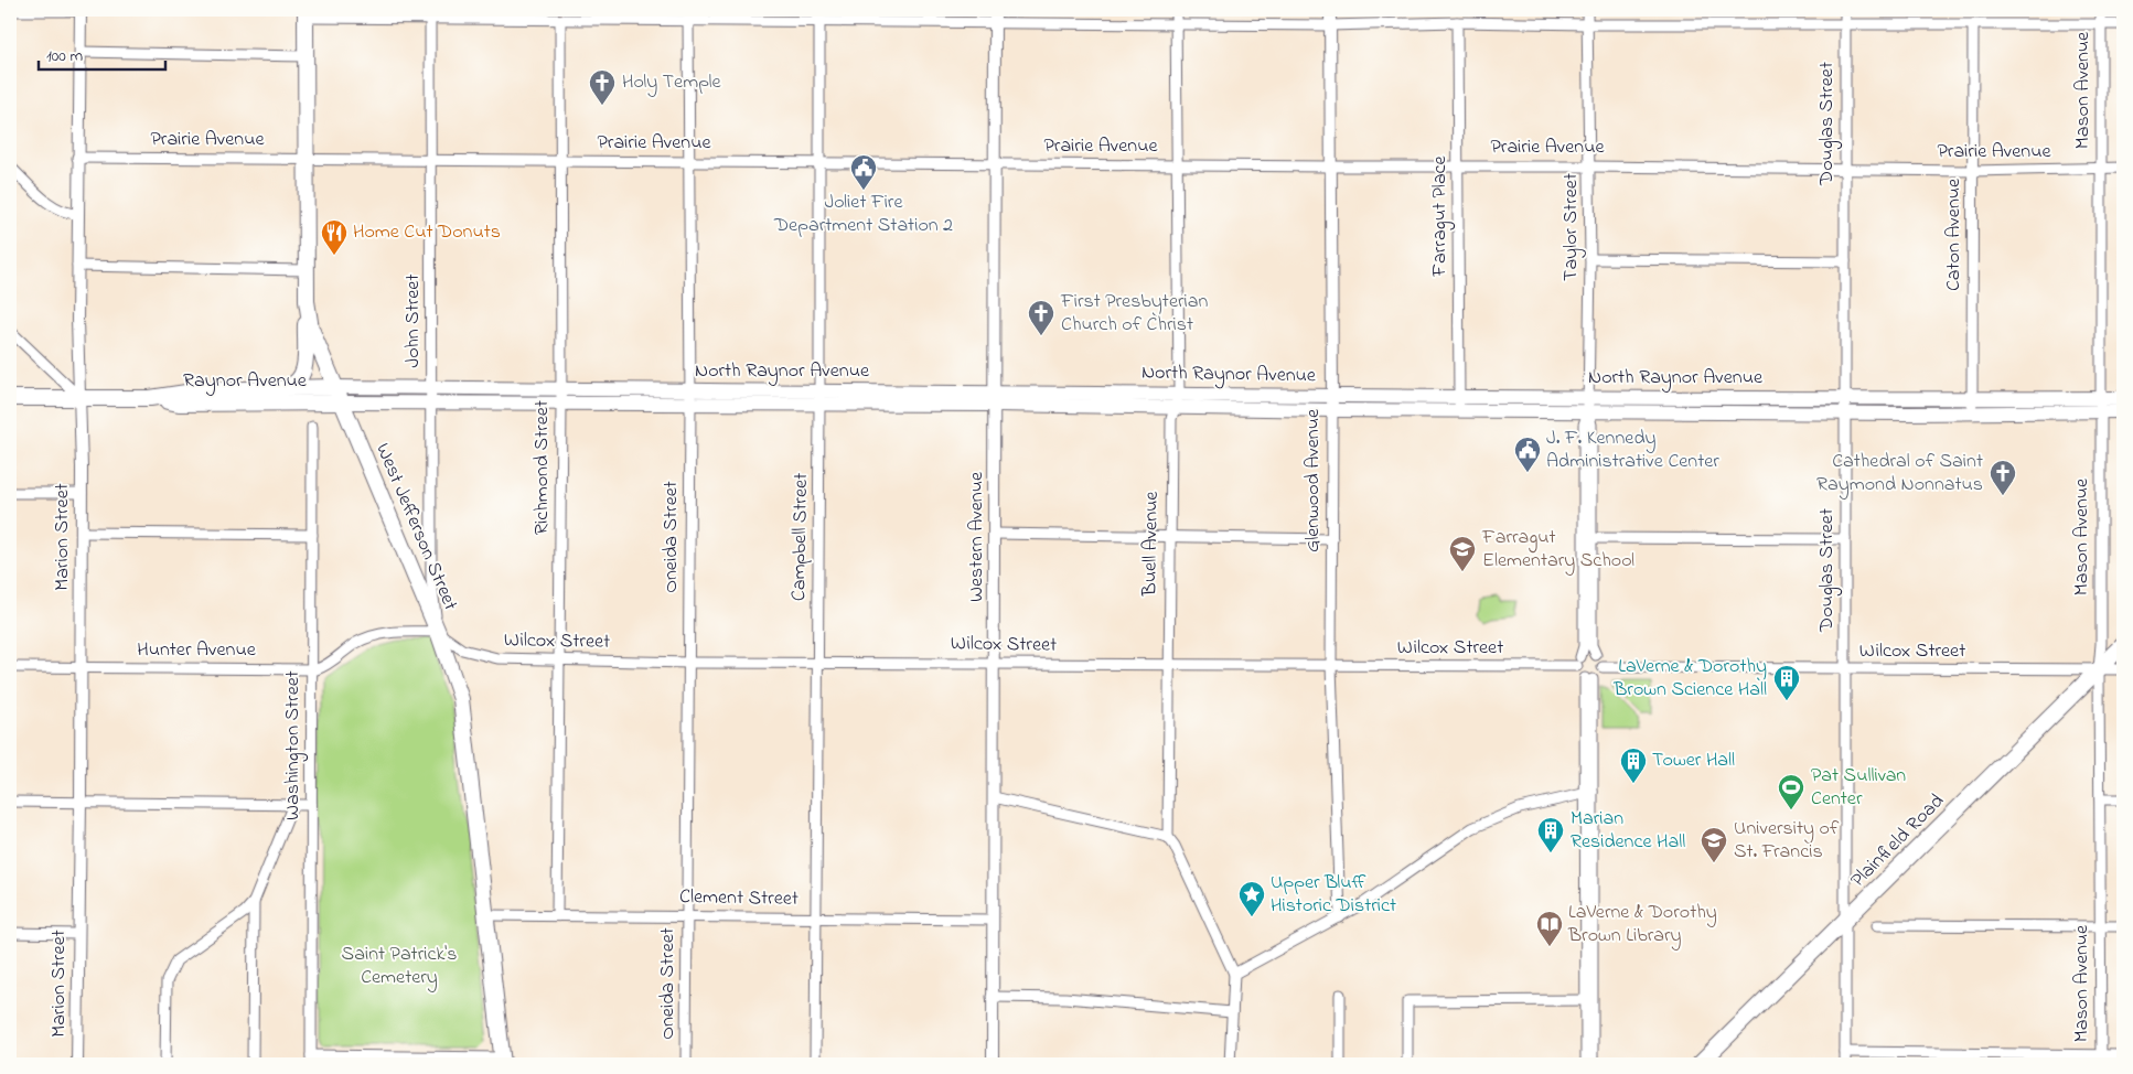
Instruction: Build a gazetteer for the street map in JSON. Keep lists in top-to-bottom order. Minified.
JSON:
{"streets":{"main road":["North Raynor Avenue","Raynor Avenue","West Jefferson Street","Plainfield Road"],"street":["Mason Avenue","Douglas Street","Prairie Avenue","Farragut Place","Taylor Street","Caton Avenue","John Street","Richmond Street","Glenwood Avenue","Marion Street","Oneida Street","Campbell Street","Western Avenue","Buell Avenue","Wilcox Street","Hunter Avenue","Washington Street","Clement Street"]},"crossings":[["Mason Avenue","Prairie Avenue"],["Mason Avenue","North Raynor Avenue"],["Mason Avenue","Wilcox Street"],["Mason Avenue","Plainfield Road"],["Douglas Street","Prairie Avenue"],["Douglas Street","North Raynor Avenue"],["Douglas Street","Wilcox Street"],["Douglas Street","Plainfield Road"],["Prairie Avenue","Farragut Place"],["Prairie Avenue","Taylor Street"],["Prairie Avenue","Caton Avenue"],["Prairie Avenue","John Street"],["Prairie Avenue","Richmond Street"],["Prairie Avenue","Glenwood Avenue"],["Prairie Avenue","West Jefferson Street"],["Prairie Avenue","Marion Street"],["Prairie Avenue","Oneida Street"],["Prairie Avenue","Campbell Street"],["Prairie Avenue","Western Avenue"],["Prairie Avenue","Buell Avenue"],["Farragut Place","North Raynor Avenue"],["Taylor Street","North Raynor Avenue"],["Taylor Street","Wilcox Street"],["Caton Avenue","North Raynor Avenue"],["John Street","North Raynor Avenue"],["John Street","West Jefferson Street"],["John Street","Wilcox Street"],["John Street","Hunter Avenue"],["North Raynor Avenue","Raynor Avenue"],["North Raynor Avenue","Richmond Street"],["North Raynor Avenue","Glenwood Avenue"],["North Raynor Avenue","West Jefferson Street"],["North Raynor Avenue","Oneida Street"],["North Raynor Avenue","Campbell Street"],["North Raynor Avenue","Western Avenue"],["North Raynor Avenue","Buell Avenue"],["Raynor Avenue","West Jefferson Street"],["Raynor Avenue","Marion Street"],["Richmond Street","Wilcox Street"],["Richmond Street","Clement Street"],["Glenwood Avenue","Wilcox Street"],["West Jefferson Street","Wilcox Street"],["West Jefferson Street","Hunter Avenue"],["West Jefferson Street","Clement Street"],["Marion Street","Hunter Avenue"],["Oneida Street","Wilcox Street"],["Oneida Street","Clement Street"],["Campbell Street","Wilcox Street"],["Campbell Street","Clement Street"],["Western Avenue","Wilcox Street"],["Western Avenue","Clement Street"],["Buell Avenue","Wilcox Street"],["Wilcox Street","Hunter Avenue"],["Wilcox Street","Plainfield Road"],["Hunter Avenue","Washington Street"]],"parks":["Saint Patrick's Cemetery"],"places":{"church":["Holy Temple","First Presbyterian Church of Christ","Cathedral of Saint Raymond Nonnatus"],"public building":["Joliet Fire Department Station 2","J. F. Kennedy Administrative Center"],"restaurant":["Home Cut Donuts"],"school or university":["Farragut Elementary School","University of St. Francis"],"building":["LaVerne & Dorothy Brown Science Hall","Tower Hall","Marian Residence Hall"],"sports":["Pat Sullivan Center"],"place":["Upper Bluff Historic District"],"library":["LaVerne & Dorothy Brown Library"]},"scale_bar":"100 m"}
